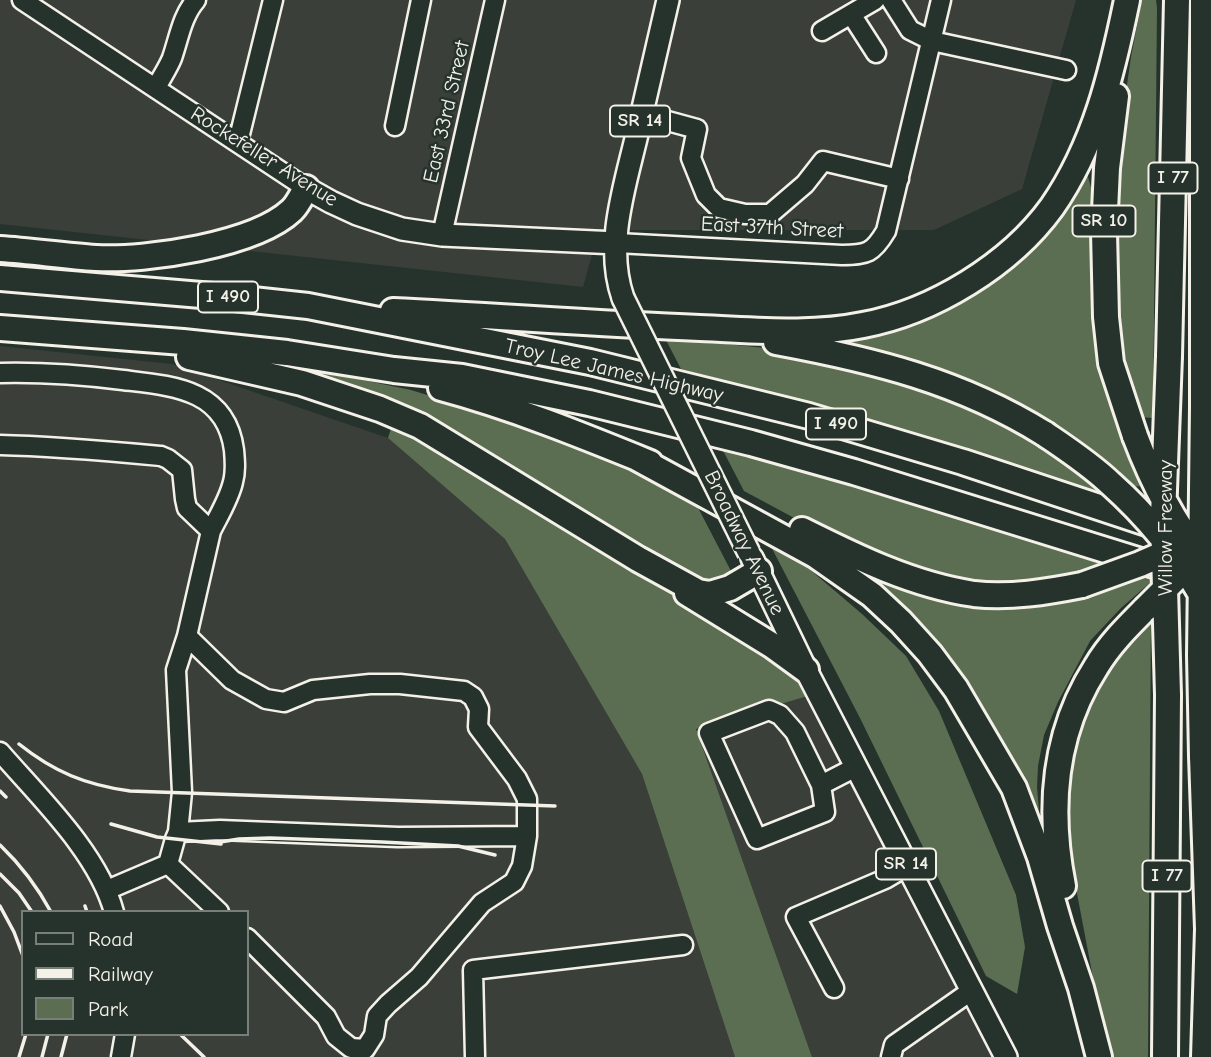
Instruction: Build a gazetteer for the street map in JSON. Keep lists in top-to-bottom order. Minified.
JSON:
{"streets":{"highway":["I 77","SR 10","I 490","Troy Lee James Highway","Willow Freeway"],"main road":["SR 14","Rockefeller Avenue","Broadway Avenue"],"street":["East 33rd Street","East 37th Street"]},"crossings":[["East 33rd Street","Rockefeller Avenue"],["Rockefeller Avenue","East 37th Street"],["Rockefeller Avenue","Broadway Avenue"],["East 37th Street","Broadway Avenue"],["I 490","Troy Lee James Highway"]],"legend":["Road","Railway","Park"]}
